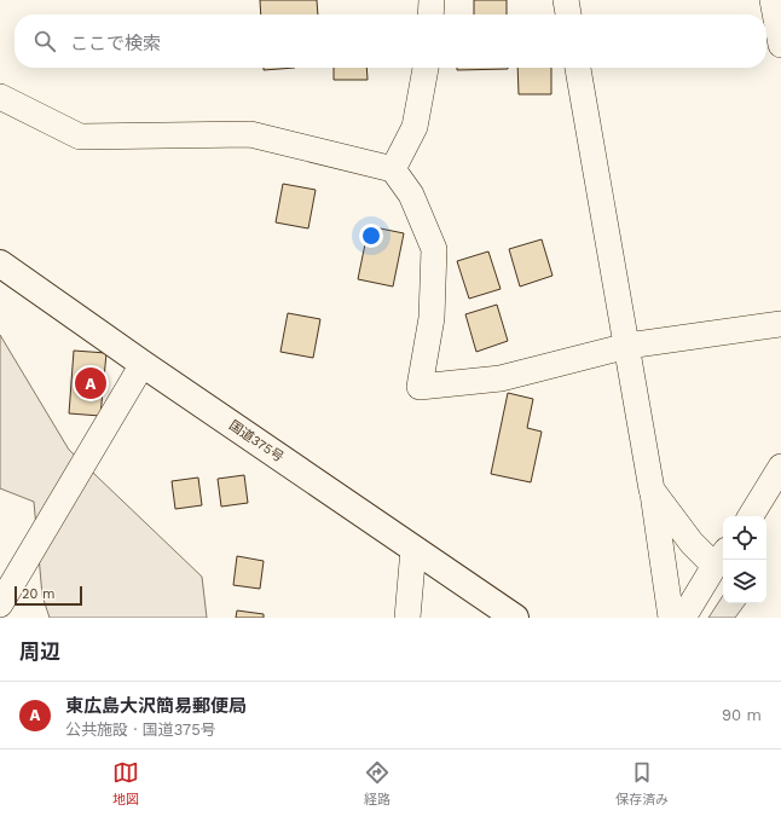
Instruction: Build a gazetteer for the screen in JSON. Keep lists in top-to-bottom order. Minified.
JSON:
{"streets":{"highway":["国道375号"]},"scale_bar":"20 m","page":{"search":"ここで検索","pins":"A","scale":"20 m","heading":"周辺","list":[{"mark":"A","name":"東広島大沢簡易郵便局","note":"公共施設 · 国道375号","value":"90 m"}],"nav":["地図","経路","保存済み"]}}
